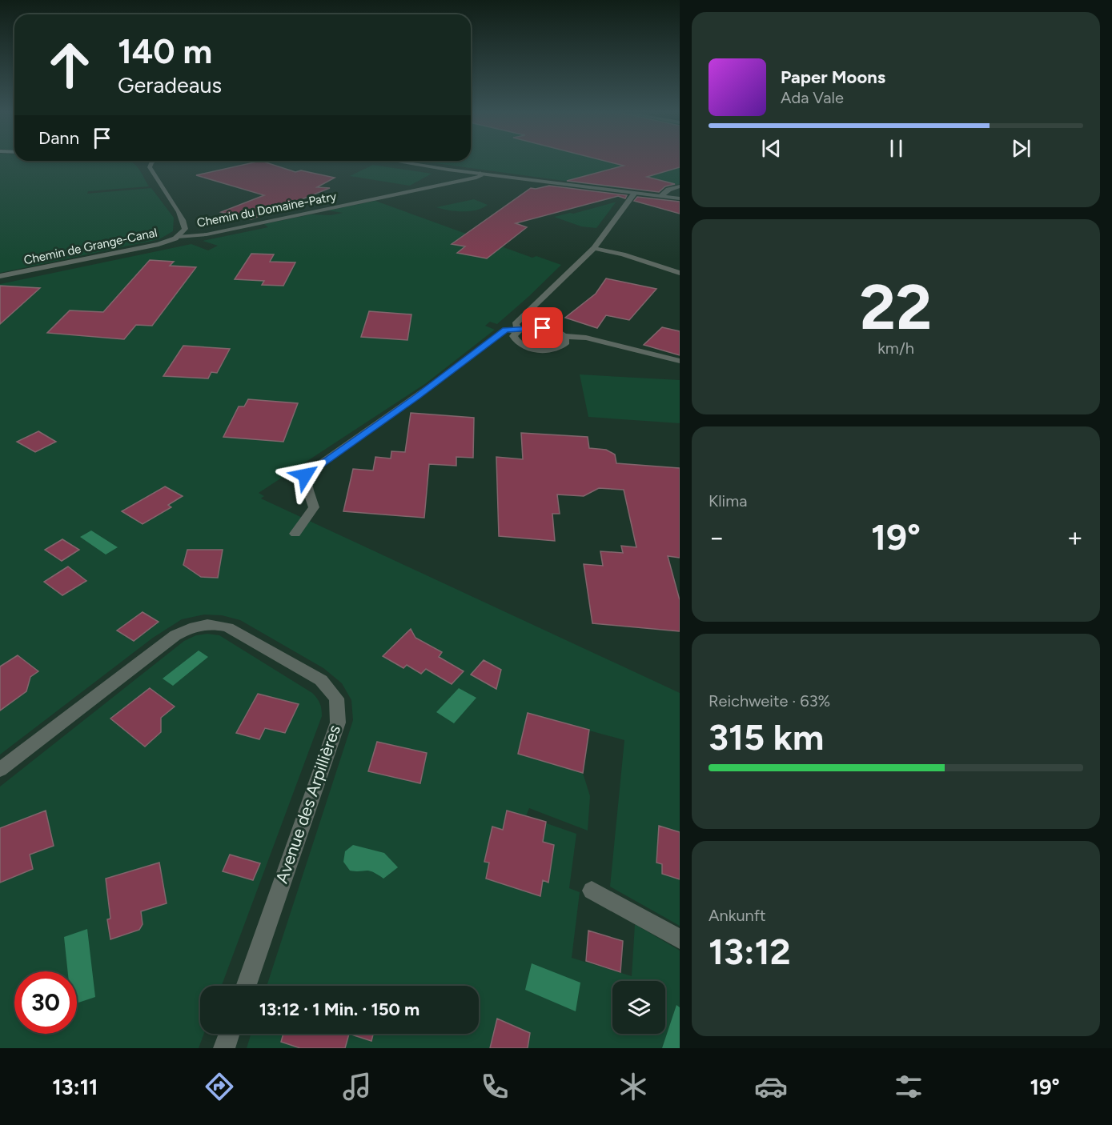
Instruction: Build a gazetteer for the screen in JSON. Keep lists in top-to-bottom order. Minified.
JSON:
{"streets":{"street":["Chemin du Domaine-Patry","Chemin de Grange-Canal","Avenue des Arpillières"]},"crossings":[["Chemin du Domaine-Patry","Chemin de Grange-Canal"]],"page":{"turn":["140 m","Geradeaus"],"song":["Paper Moons","Ada Vale"],"then":"Dann","tile":[["22","km/h"],"Klima",["Reichweite · 63%","315 km"],["Ankunft","13:12"]],"heat":["−","19°","+"],"limit":"30","trip":"13:12 · 1 Min. · 150 m","tabs":["13:11","19°"]}}
